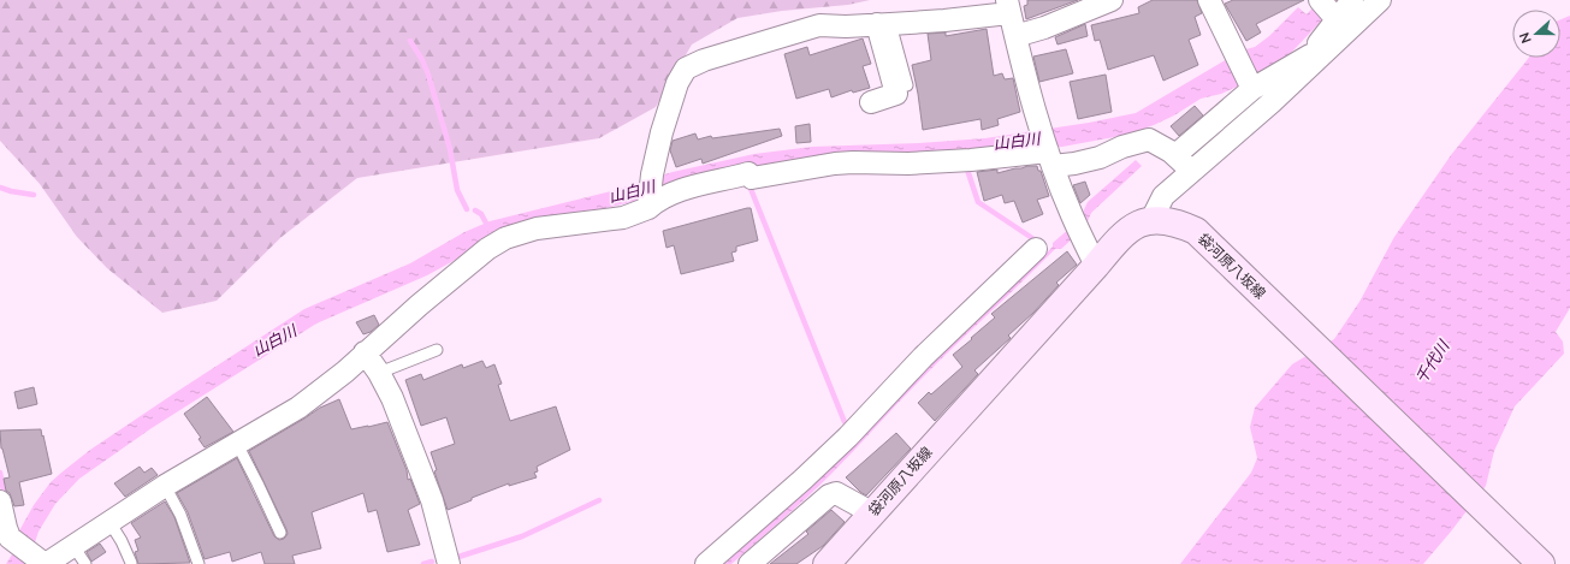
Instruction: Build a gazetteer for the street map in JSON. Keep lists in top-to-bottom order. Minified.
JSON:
{"streets":{"main road":["袋河原八坂線"]},"water":["山白川","千代川"],"north":"left"}
